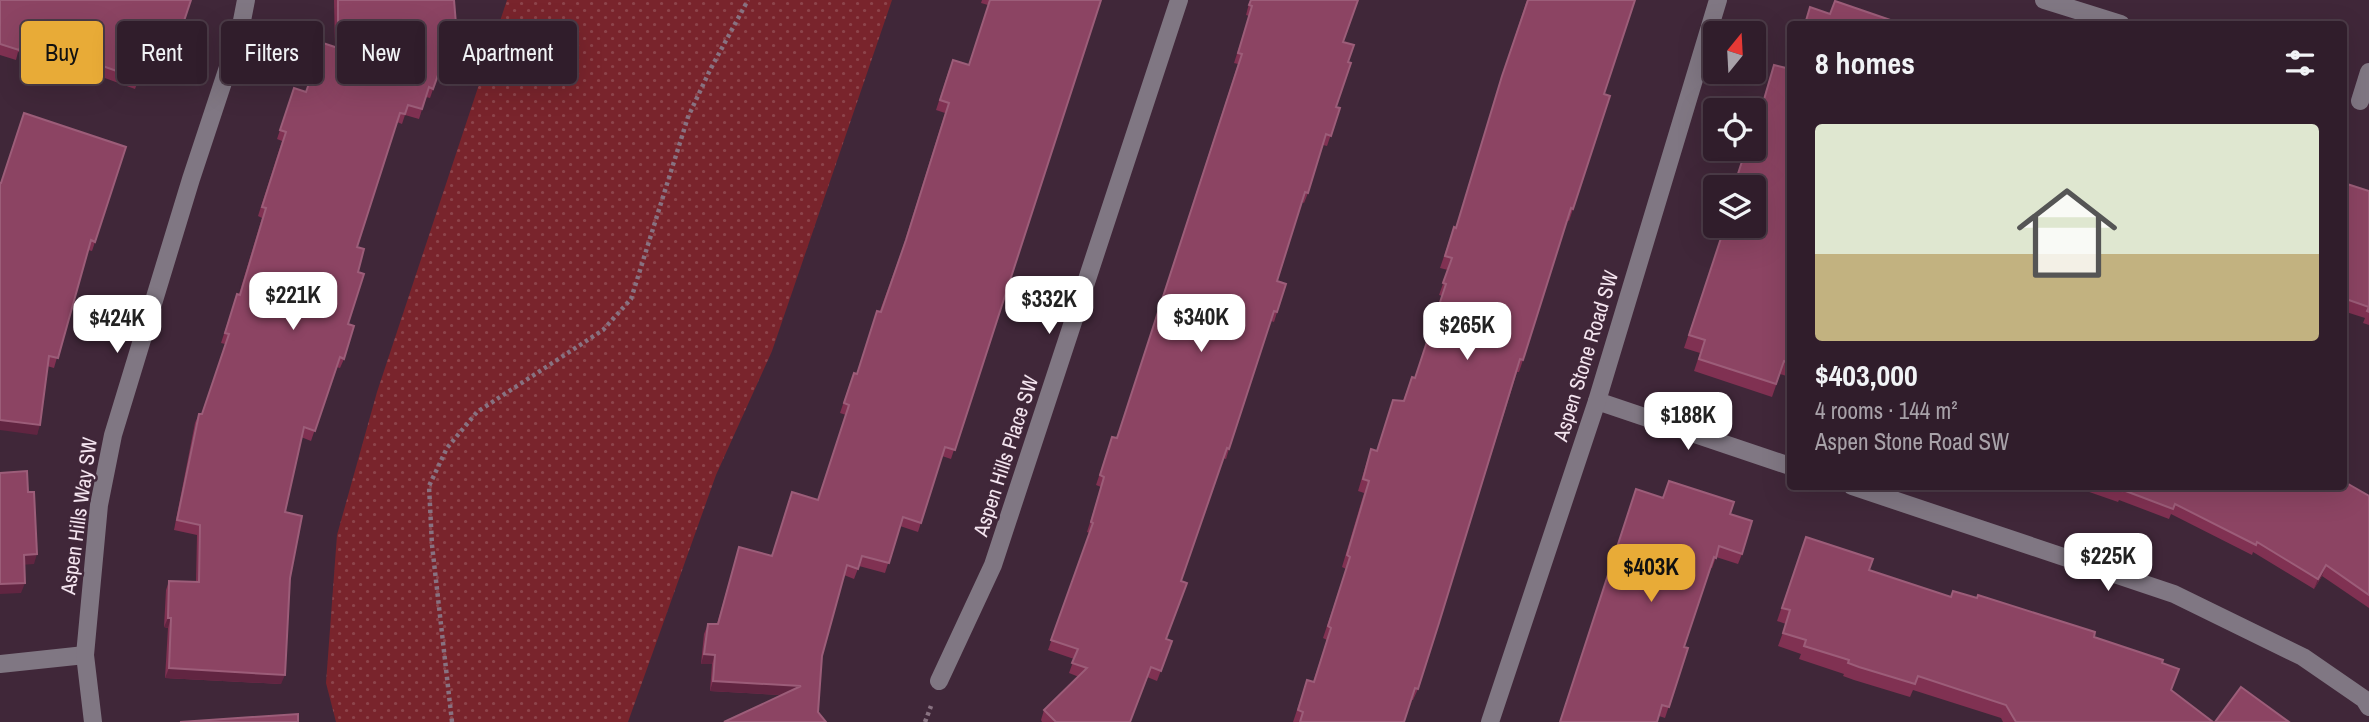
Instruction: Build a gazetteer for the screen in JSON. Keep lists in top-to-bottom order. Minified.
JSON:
{"streets":{"street":["Aspen Stone Road SW","Aspen Hills Place SW","Aspen Hills Way SW"]},"north":"top","page":{"chip":["Buy","Rent","Filters","New","Apartment"],"heading":"8 homes","list":[{"name":"$403,000","note":"4 rooms · 144 m² · Aspen Stone Road SW"}],"price":["$221K","$332K","$340K","$424K","$265K","$188K","$225K","$403K"]}}
